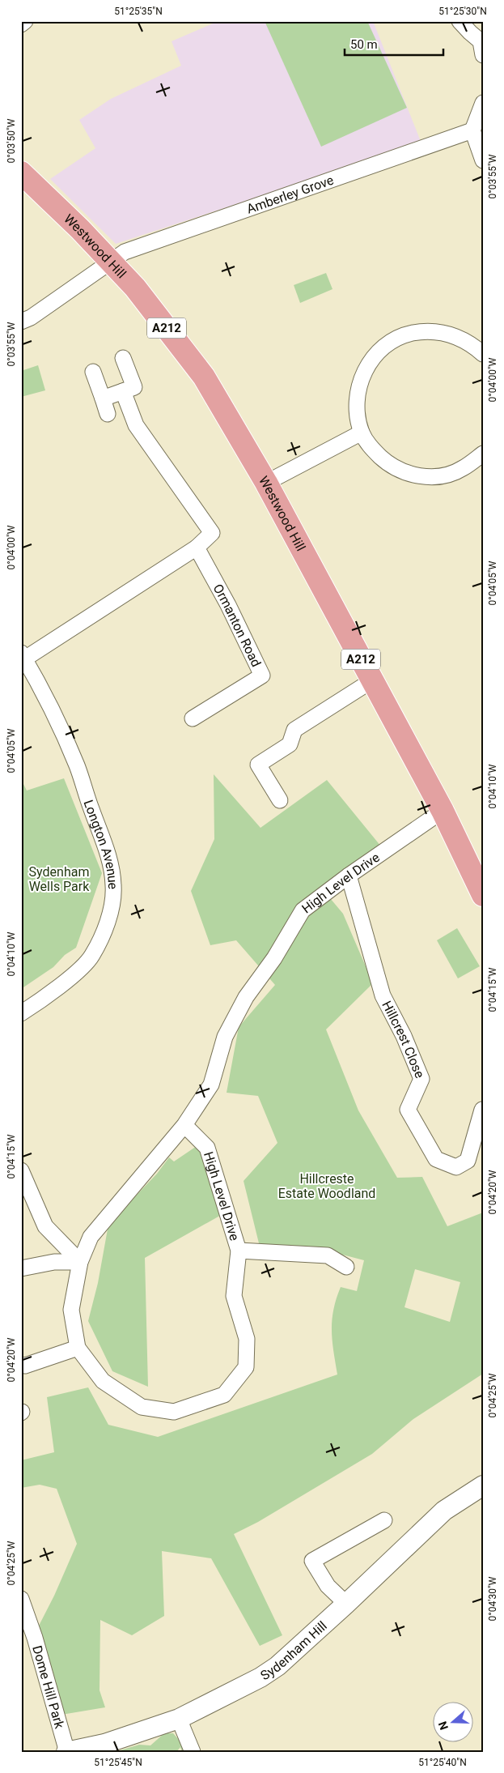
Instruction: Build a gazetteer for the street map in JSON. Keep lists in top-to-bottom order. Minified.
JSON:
{"streets":{"main road":["Westwood Hill","A212"],"street":["Amberley Grove","Ormanton Road","Longton Avenue","High Level Drive","Hillcrest Close","Sydenham Hill","Dome Hill Park"]},"crossings":[["Amberley Grove","Westwood Hill"],["Westwood Hill","High Level Drive"],["High Level Drive","Hillcrest Close"],["Sydenham Hill","Dome Hill Park"]],"parks":["Sydenham Wells Park","Hillcreste Estate Woodland"],"scale_bar":"50 m","north":"left","coordinates":["51°25'35\"N","51°25'30\"N","0°03'50\"W","0°03'55\"W","0°04'00\"W","0°04'05\"W","0°04'10\"W","0°04'15\"W","0°04'20\"W","0°04'25\"W","0°04'30\"W","51°25'45\"N","51°25'40\"N"]}
